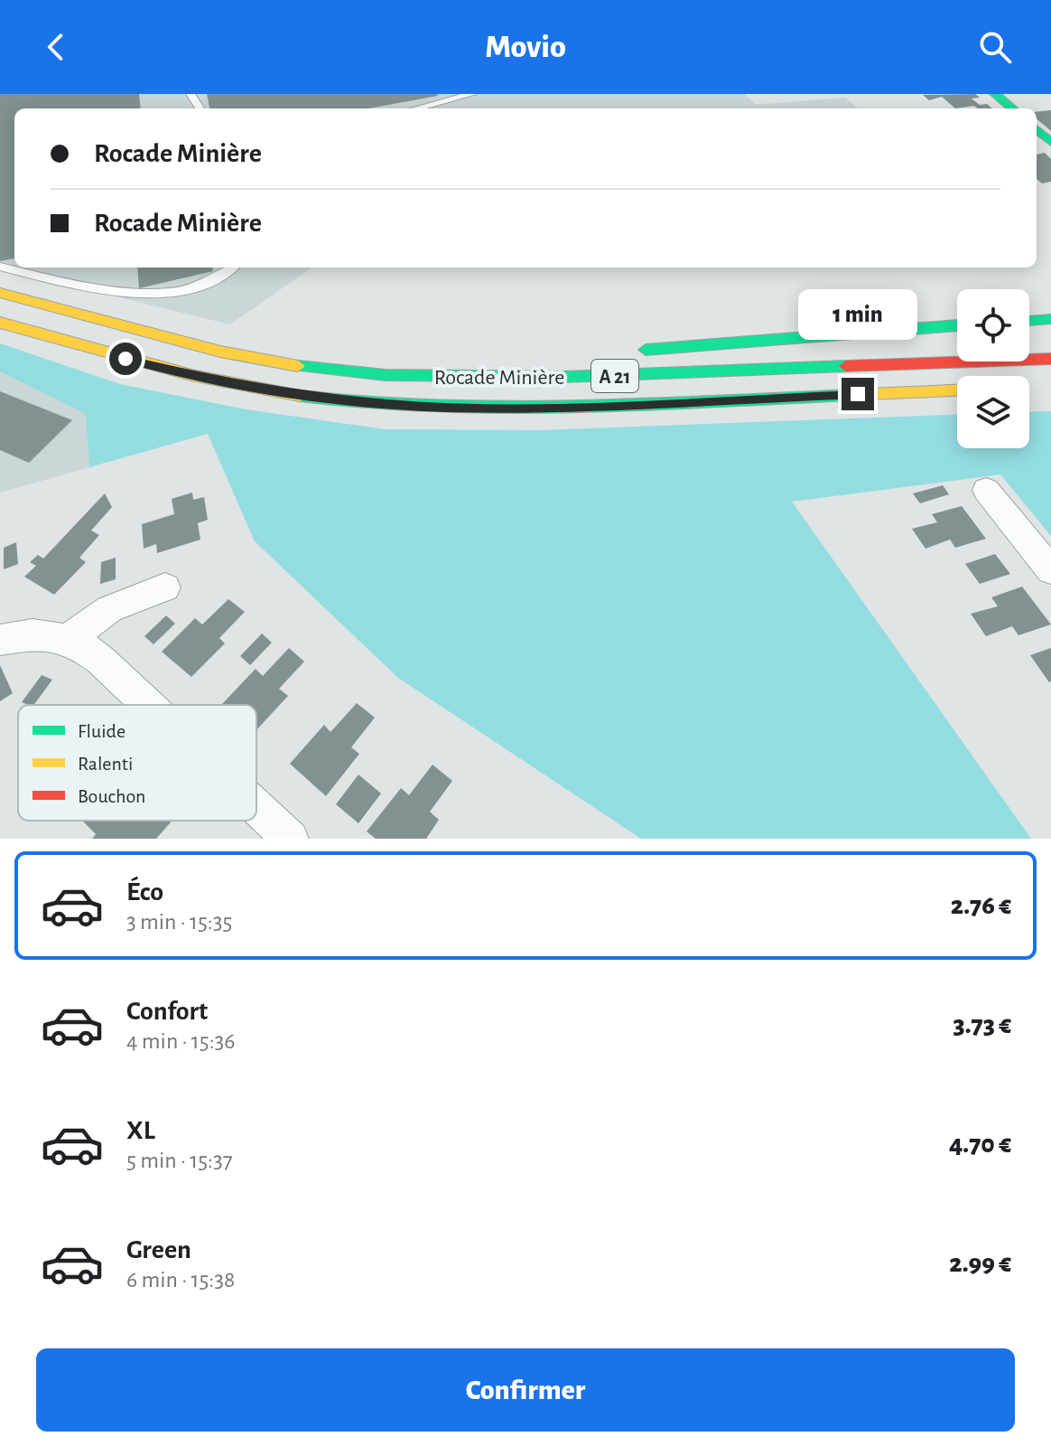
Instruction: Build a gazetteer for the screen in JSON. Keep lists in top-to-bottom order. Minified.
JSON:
{"streets":{"main road":["A 21","Rocade Minière"]},"legend":["Fluide","Ralenti","Bouchon"],"page":{"header":"Movio","banner":["Rocade Minière","Rocade Minière"],"bubble":"1 min","list":[{"name":"Éco","note":"3 min · 15:35","value":"2.76 €"},{"name":"Confort","note":"4 min · 15:36","value":"3.73 €"},{"name":"XL","note":"5 min · 15:37","value":"4.70 €"},{"name":"Green","note":"6 min · 15:38","value":"2.99 €"}],"buttons":"Confirmer"}}
